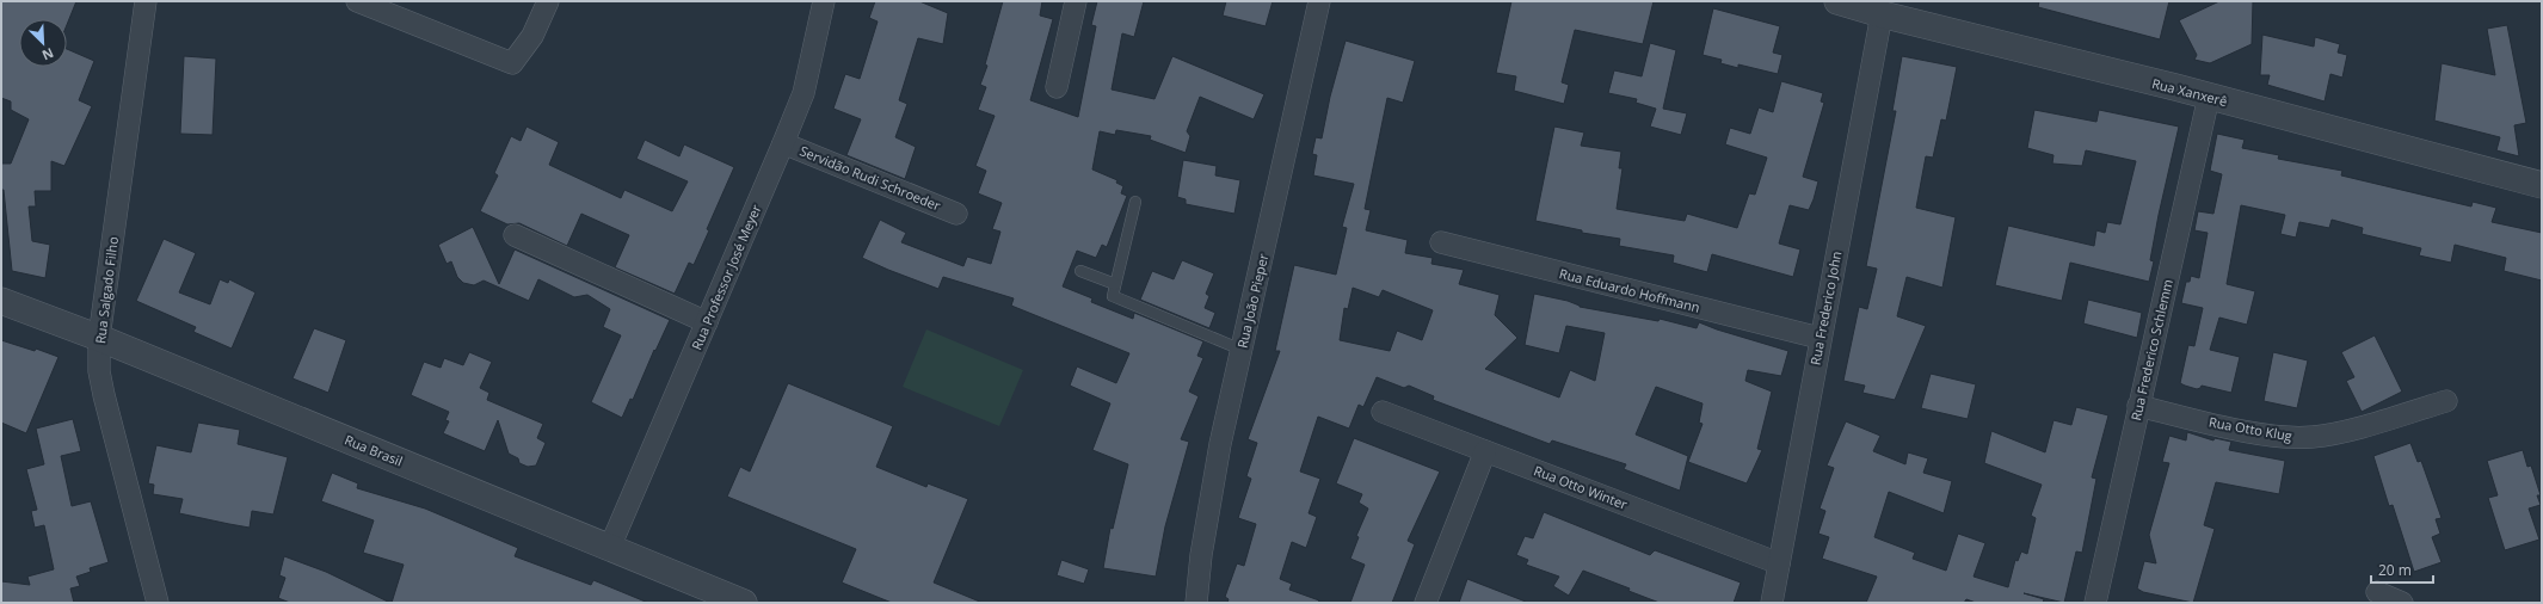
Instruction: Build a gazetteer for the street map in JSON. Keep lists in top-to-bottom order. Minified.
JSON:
{"streets":{"street":["Rua Xanxerê","Servidão Rudi Schroeder","Rua Professor José Meyer","Rua Salgado Filho","Rua Eduardo Hoffmann","Rua João Pieper","Rua Frederico John","Rua Frederico Schlemm","Rua Otto Klug","Rua Brasil","Rua Otto Winter"]},"crossings":[["Rua Xanxerê","Rua Frederico John"],["Rua Xanxerê","Rua Frederico Schlemm"],["Servidão Rudi Schroeder","Rua Professor José Meyer"],["Rua Professor José Meyer","Rua Brasil"],["Rua Salgado Filho","Rua Brasil"],["Rua Eduardo Hoffmann","Rua Frederico John"],["Rua Frederico John","Rua Otto Winter"],["Rua Frederico Schlemm","Rua Otto Klug"]],"scale_bar":"20 m","north":"bottom right"}
